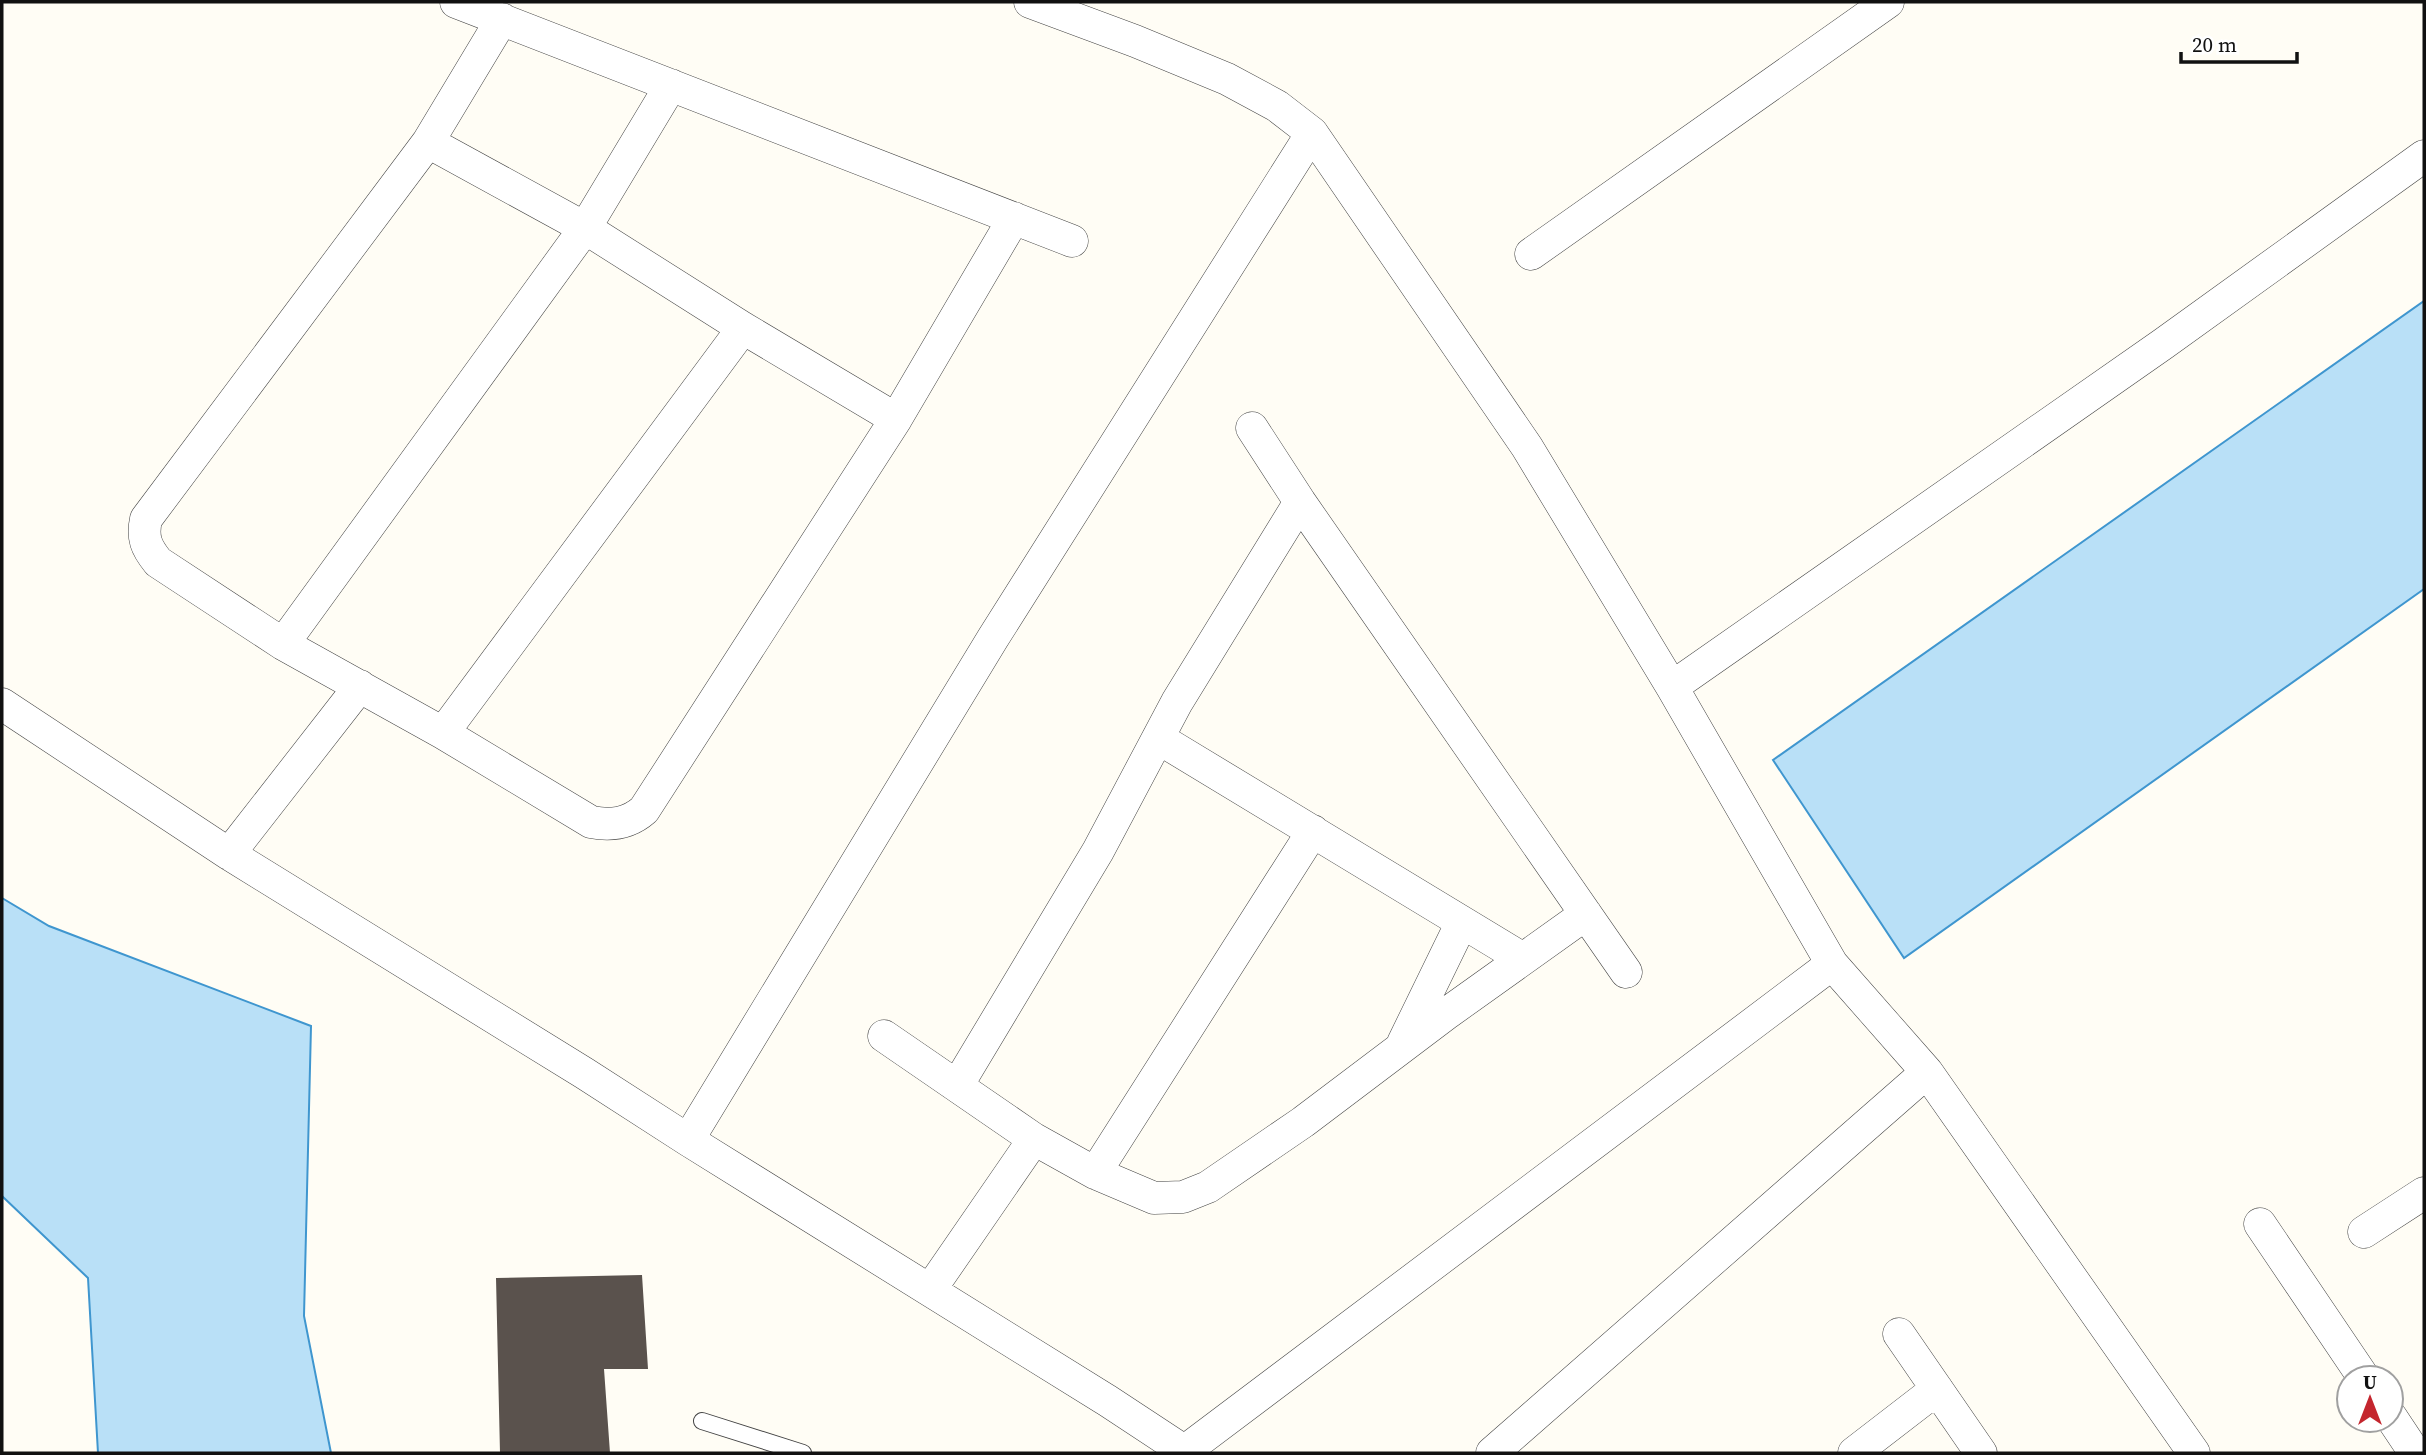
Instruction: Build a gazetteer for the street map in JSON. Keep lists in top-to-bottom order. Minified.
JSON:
{"scale_bar":"20 m","north":"top"}
